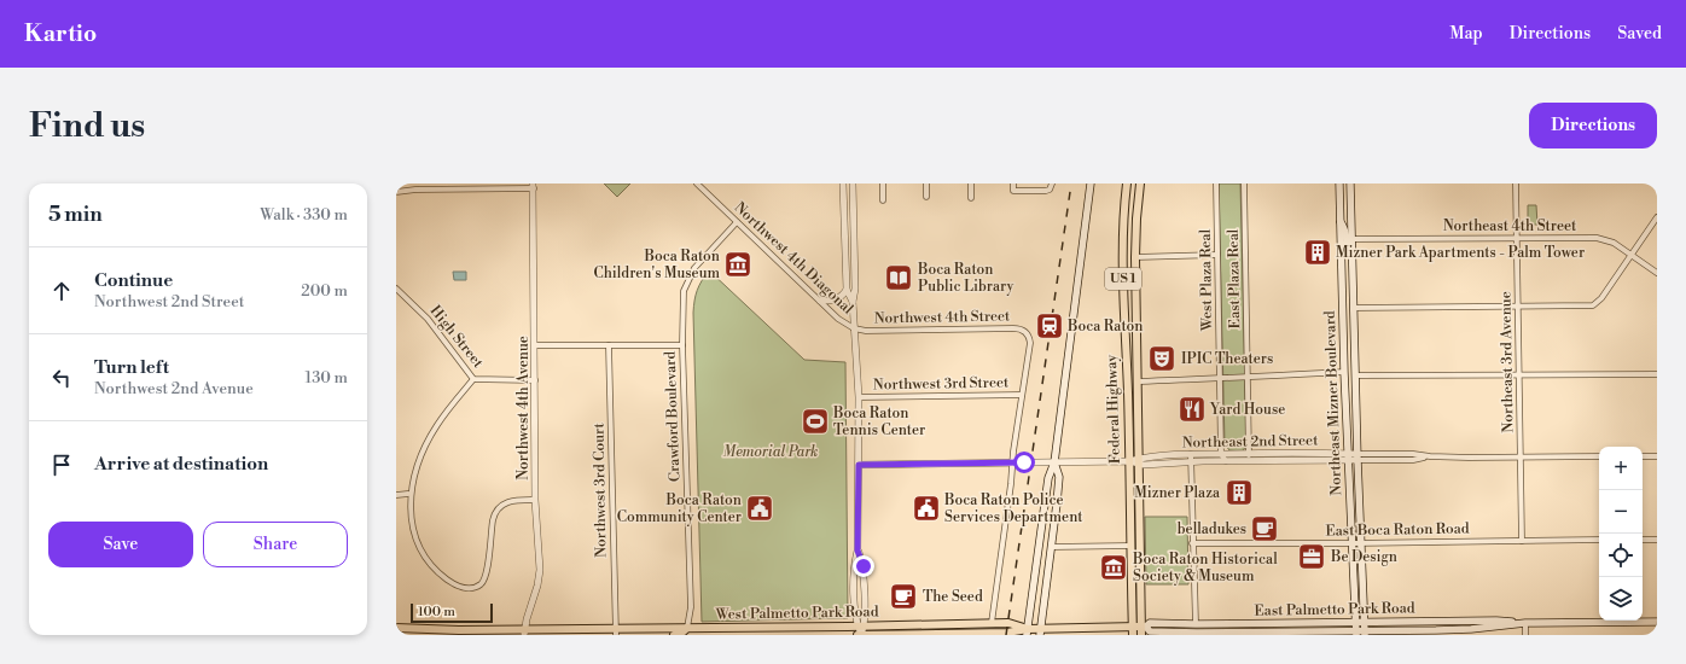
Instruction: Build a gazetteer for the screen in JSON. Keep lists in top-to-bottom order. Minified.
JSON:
{"streets":{"main road":["US 1","Northeast Mizner Boulevard","Federal Highway","East Palmetto Park Road","West Palmetto Park Road"],"street":["Northeast 4th Street","Northwest 4th Diagonal","East Plaza Real","West Plaza Real","Northwest 4th Street","High Street","Northeast 3rd Avenue","Northwest 3rd Street","Northwest 4th Avenue","Crawford Boulevard","Northeast 2nd Street","Northwest 3rd Court","East Boca Raton Road"]},"crossings":[["Northeast 4th Street","Northeast 3rd Avenue"],["Northeast 4th Street","Northeast Mizner Boulevard"],["Northwest 4th Diagonal","Northwest 4th Street"],["Northwest 4th Diagonal","Crawford Boulevard"],["East Plaza Real","Northeast 2nd Street"],["West Plaza Real","Northeast 2nd Street"],["Northwest 4th Street","Northwest 3rd Street"],["High Street","Northwest 4th Avenue"],["Northeast 3rd Avenue","Northeast 2nd Street"],["Northeast 3rd Avenue","East Boca Raton Road"],["Northeast Mizner Boulevard","Northeast 2nd Street"],["Northeast Mizner Boulevard","East Boca Raton Road"],["Northeast Mizner Boulevard","East Palmetto Park Road"],["Northwest 4th Avenue","West Palmetto Park Road"],["Federal Highway","Northeast 2nd Street"],["Federal Highway","East Palmetto Park Road"],["Crawford Boulevard","West Palmetto Park Road"],["Northwest 3rd Court","West Palmetto Park Road"],["East Palmetto Park Road","West Palmetto Park Road"]],"parks":["Memorial Park"],"places":{"building":["Mizner Park Apartments - Palm Tower","Mizner Plaza"],"museum":["Boca Raton Children's Museum","Boca Raton Historical Society & Museum"],"library":["Boca Raton Public Library"],"station":["Boca Raton"],"theatre":["IPIC Theaters"],"restaurant":["Yard House"],"sports":["Boca Raton Tennis Center"],"public building":["Boca Raton Community Center","Boca Raton Police Services Department"],"cafe":["belladukes","The Seed"],"office":["Be Design"]},"scale_bar":"100 m","page":{"header":"Kartio","nav":["Map","Directions","Saved"],"buttons":["Directions",["Save","Share"]],"title":"Find us","heading":["5 min","Walk · 330 m"],"list":[["Continue","Northwest 2nd Street","200 m"],["Turn left","Northwest 2nd Avenue","130 m"],"Arrive at destination"],"map_buttons":["+","−"],"scale":"100 m"}}
